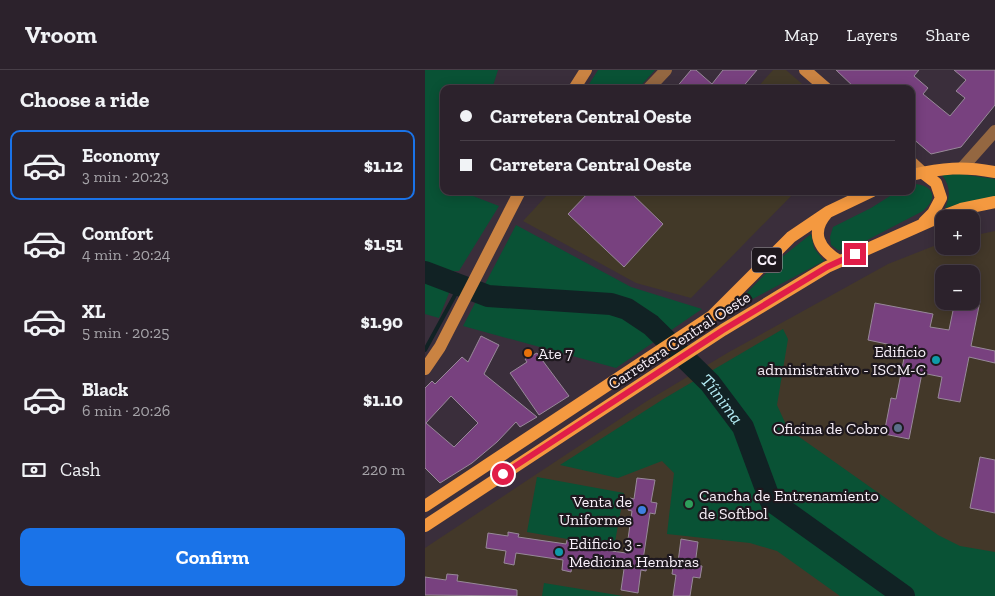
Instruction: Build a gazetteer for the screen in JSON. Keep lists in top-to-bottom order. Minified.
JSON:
{"streets":{"main road":["CC","Carretera Central Oeste"]},"water":["Tíinima"],"places":["Ate 7","Edificio administrativo - ISCM-C","Oficina de Cobro","Cancha de Entrenamiento de Softbol","Venta de Uniformes","Edificio 3 - Medicina Hembras"],"page":{"header":"Vroom","nav":["Map","Layers","Share"],"heading":"Choose a ride","banner":["Carretera Central Oeste","Carretera Central Oeste"],"list":[{"name":"Economy","note":"3 min · 20:23","value":"$1.12"},{"name":"Comfort","note":"4 min · 20:24","value":"$1.51"},{"name":"XL","note":"5 min · 20:25","value":"$1.90"},{"name":"Black","note":"6 min · 20:26","value":"$1.10"}],"map_buttons":["+","−"],"pay":["Cash","220 m"],"buttons":"Confirm"}}
